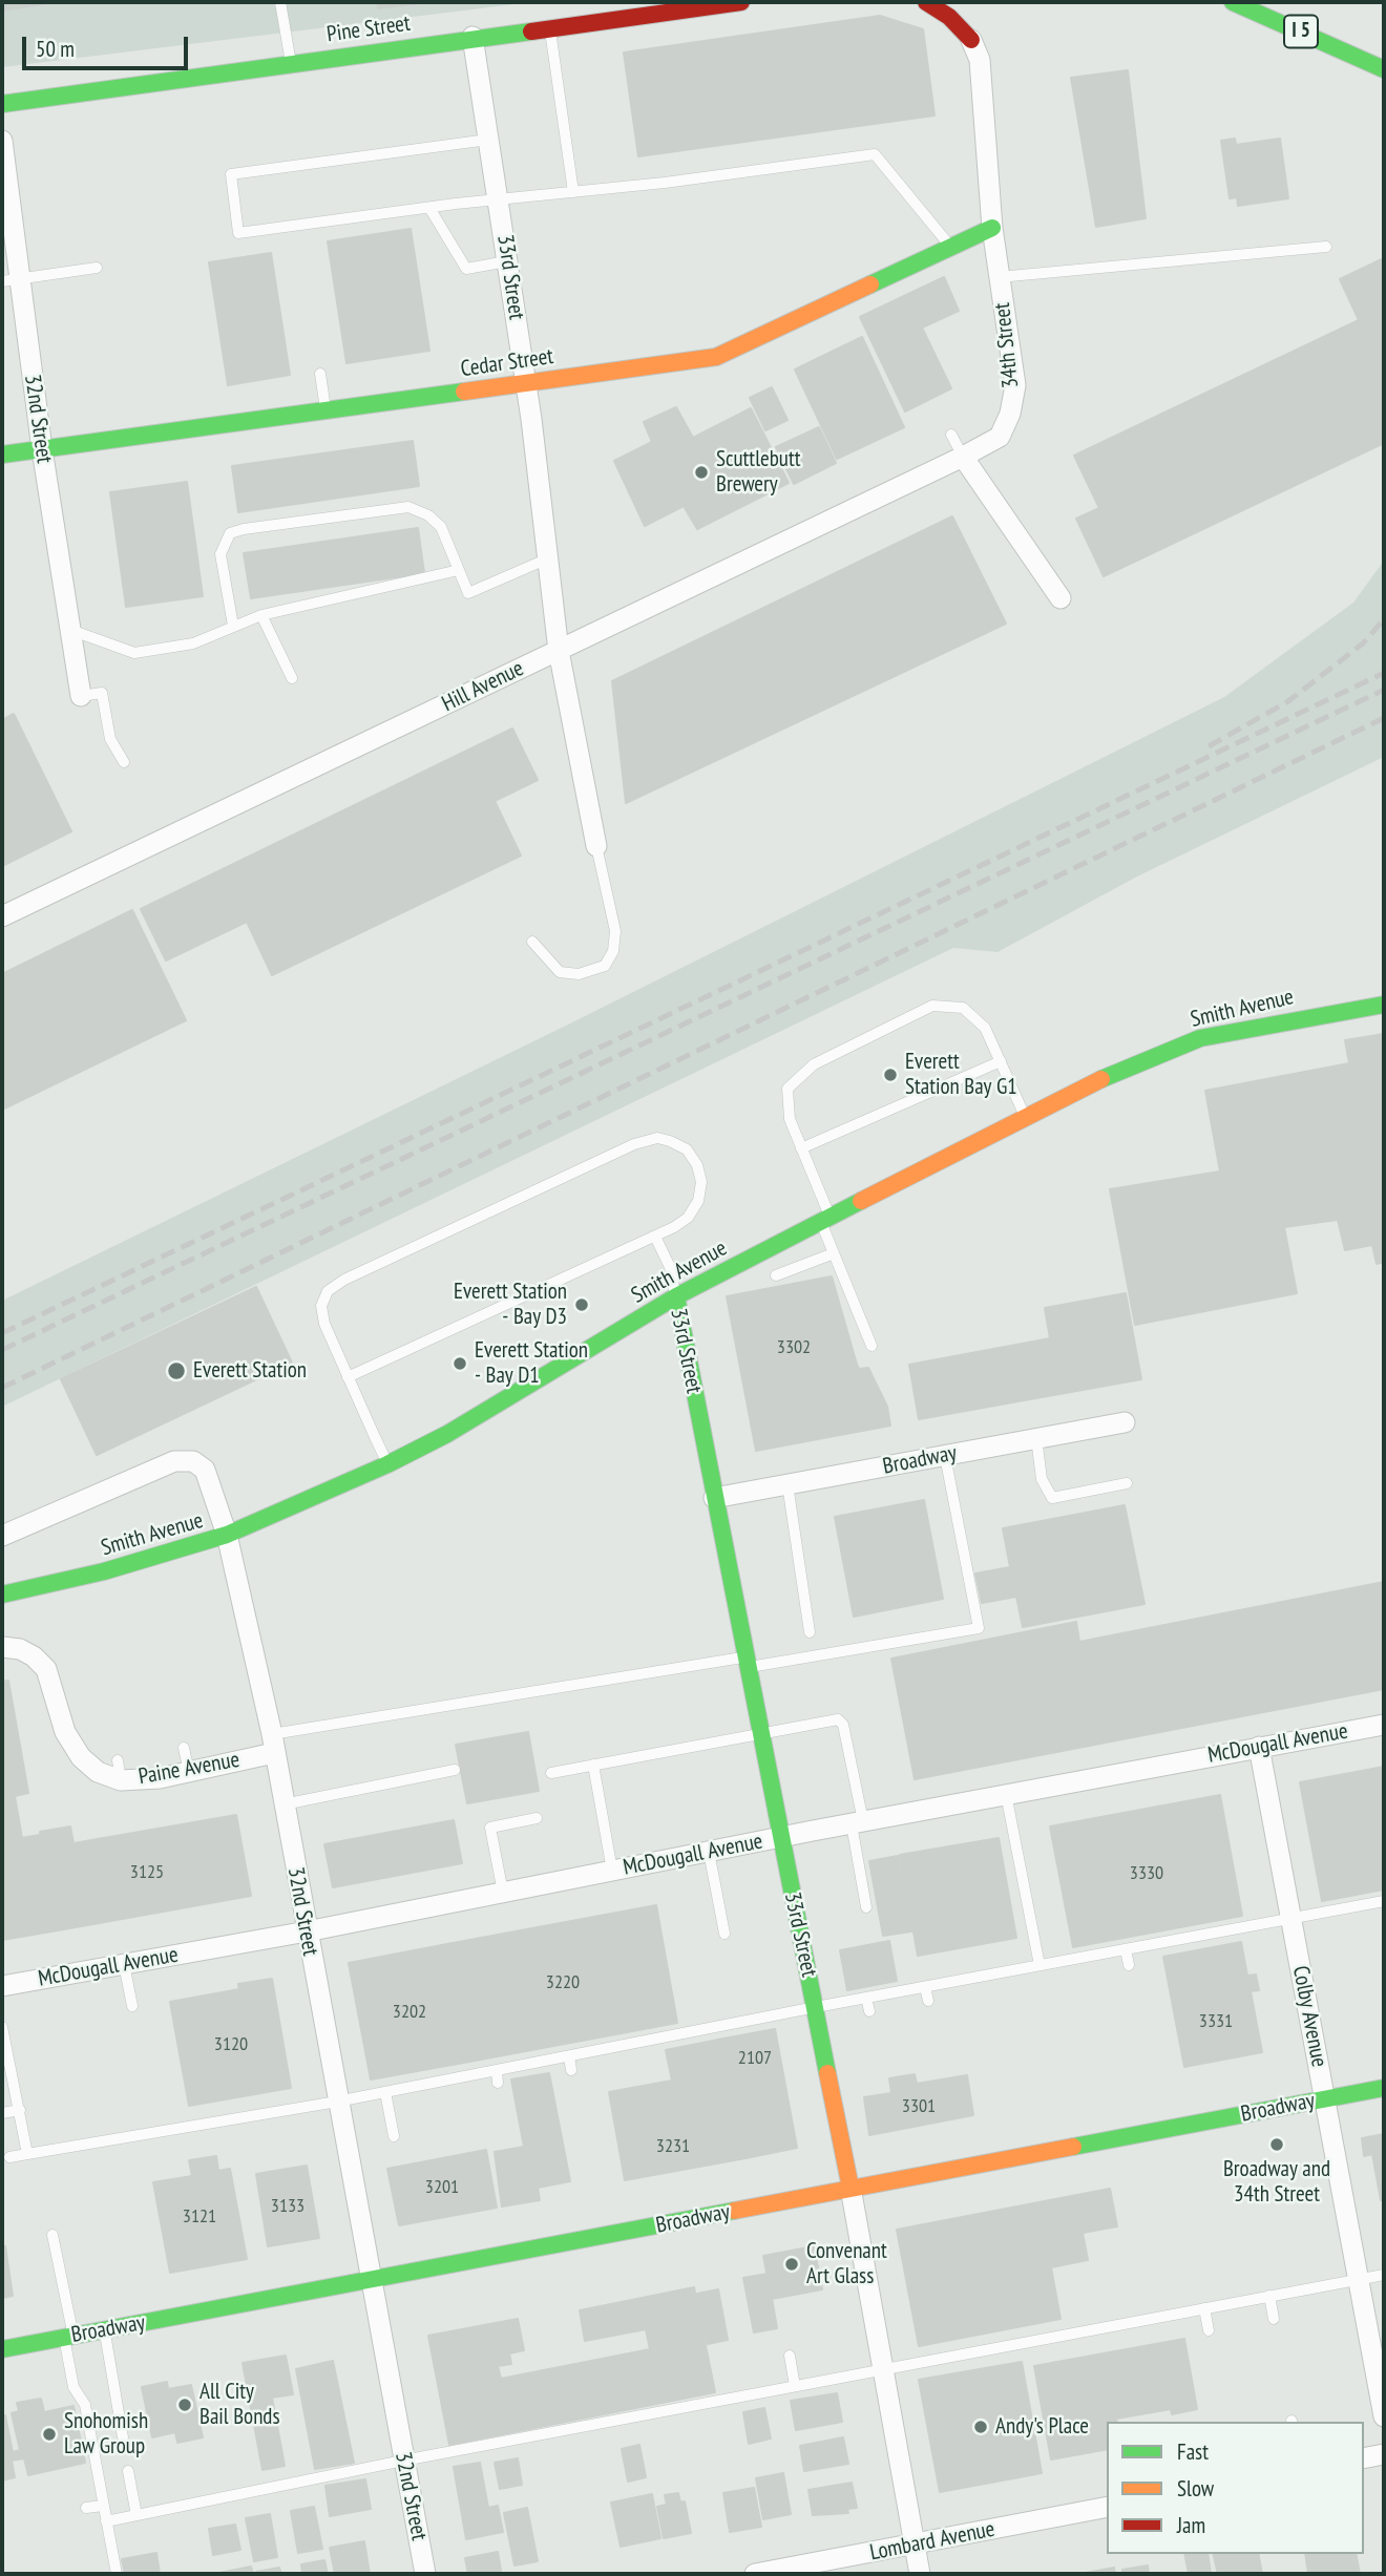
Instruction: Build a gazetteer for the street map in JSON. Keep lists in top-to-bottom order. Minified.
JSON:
{"streets":{"main road":["Pine Street","I 5","33rd Street","Cedar Street","Smith Avenue","Broadway"],"street":["34th Street","32nd Street","Hill Avenue","McDougall Avenue","Paine Avenue","Colby Avenue","Lombard Avenue"]},"crossings":[["Pine Street","33rd Street"],["33rd Street","Cedar Street"],["33rd Street","Hill Avenue"],["33rd Street","Smith Avenue"],["33rd Street","Broadway"],["33rd Street","McDougall Avenue"],["33rd Street","Lombard Avenue"],["34th Street","Cedar Street"],["34th Street","Hill Avenue"],["Cedar Street","32nd Street"],["32nd Street","Smith Avenue"],["32nd Street","Broadway"],["32nd Street","McDougall Avenue"],["32nd Street","Paine Avenue"],["Broadway","Colby Avenue"],["McDougall Avenue","Colby Avenue"]],"places":["Scuttlebutt Brewery","Everett Station Bay G1","Everett Station - Bay D3","Everett Station - Bay D1","Everett Station","Broadway and 34th Street","Convenant Art Glass","All City Bail Bonds","Andy's Place","Snohomish Law Group"],"house_numbers":["3302","3125","3330","3220","3202","3331","3120","2107","3301","3231","3201","3133","3121"],"legend":["Fast","Slow","Jam"],"scale_bar":"50 m"}
